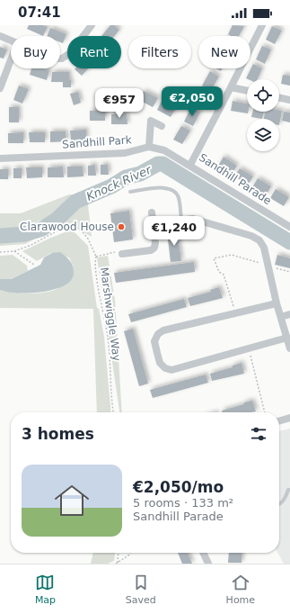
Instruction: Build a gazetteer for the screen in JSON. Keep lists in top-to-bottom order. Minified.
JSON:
{"streets":{"street":["Sandhill Park","Sandhill Parade"],"path":["Marshwiggle Way"]},"crossings":[["Sandhill Park","Sandhill Parade"]],"water":["Knock River"],"places":["Clarawood House"],"page":{"status":"07:41","chip":["Buy","Rent","Filters","New"],"price":["€2,050","€957","€1,240"],"heading":"3 homes","list":[{"name":"€2,050/mo","note":"5 rooms · 133 m² · Sandhill Parade"}],"tabs":["Map","Saved","Home"]}}
